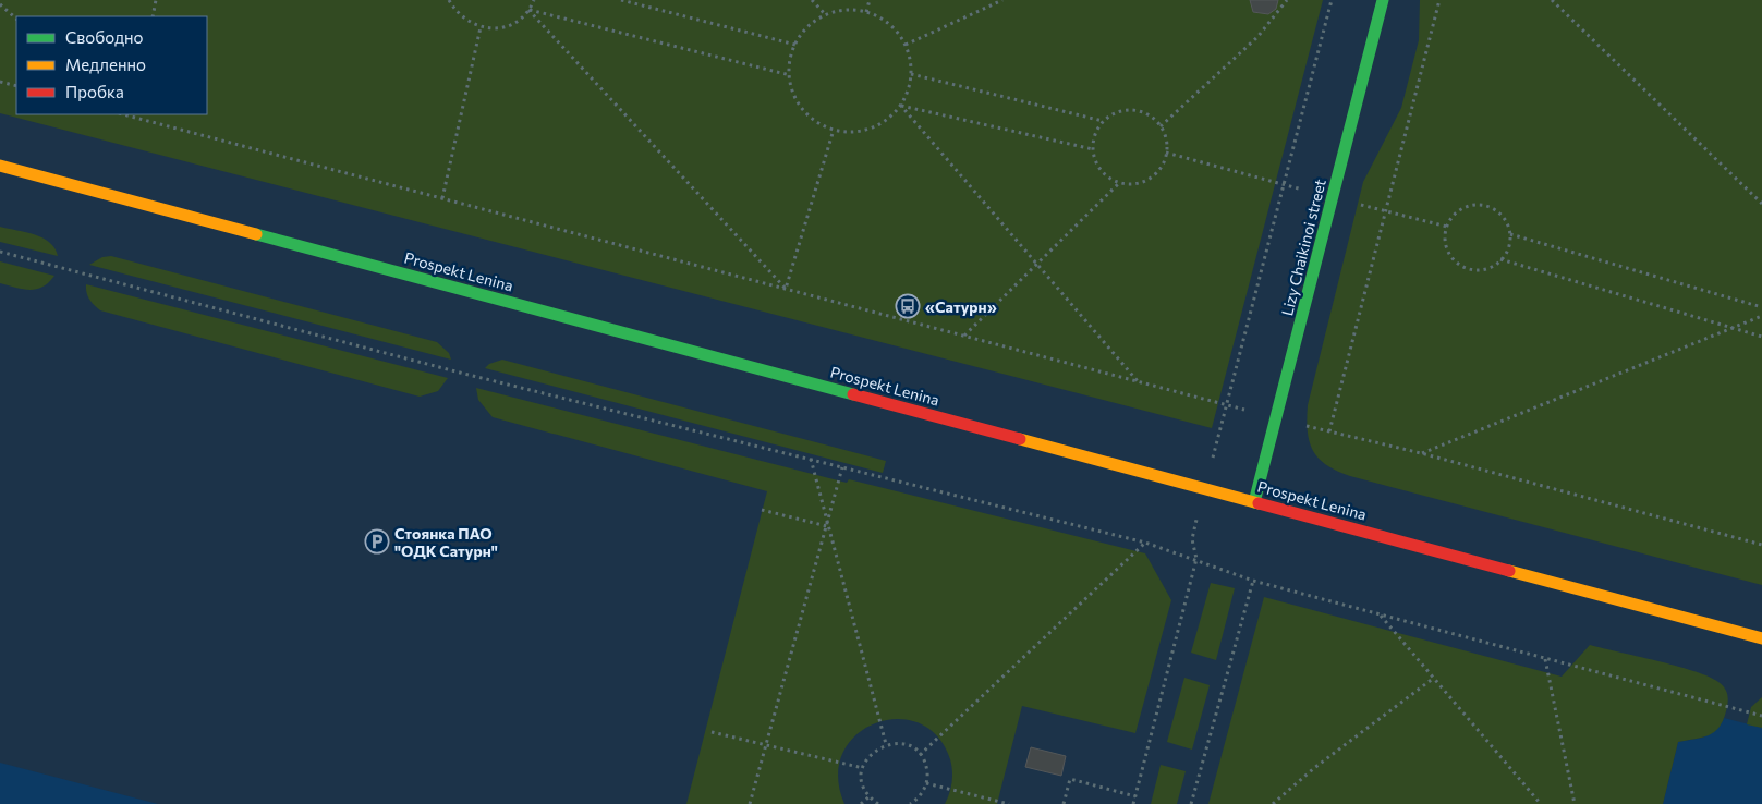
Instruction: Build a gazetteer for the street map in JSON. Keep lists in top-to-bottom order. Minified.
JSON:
{"streets":{"main road":["Lizy Chaikinoi street","Prospekt Lenina"]},"crossings":[["Lizy Chaikinoi street","Prospekt Lenina"]],"places":{"bus stop":["«Сатурн»"],"parking":["Стоянка ПАО \"ОДК Сатурн\""]},"legend":["Свободно","Медленно","Пробка"]}
